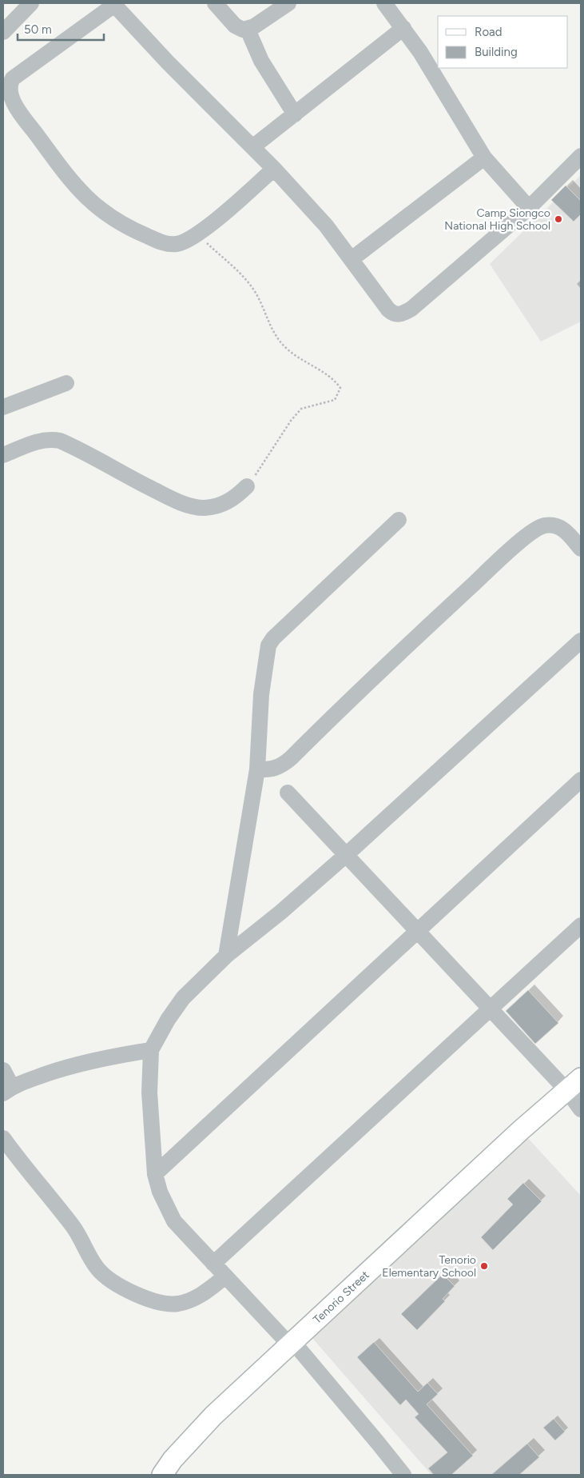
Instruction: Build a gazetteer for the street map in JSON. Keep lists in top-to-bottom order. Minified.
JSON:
{"streets":{"main road":["Tenorio Street"]},"places":["Camp Siongco National High School","Tenorio Elementary School"],"legend":["Road","Building"],"scale_bar":"50 m"}
